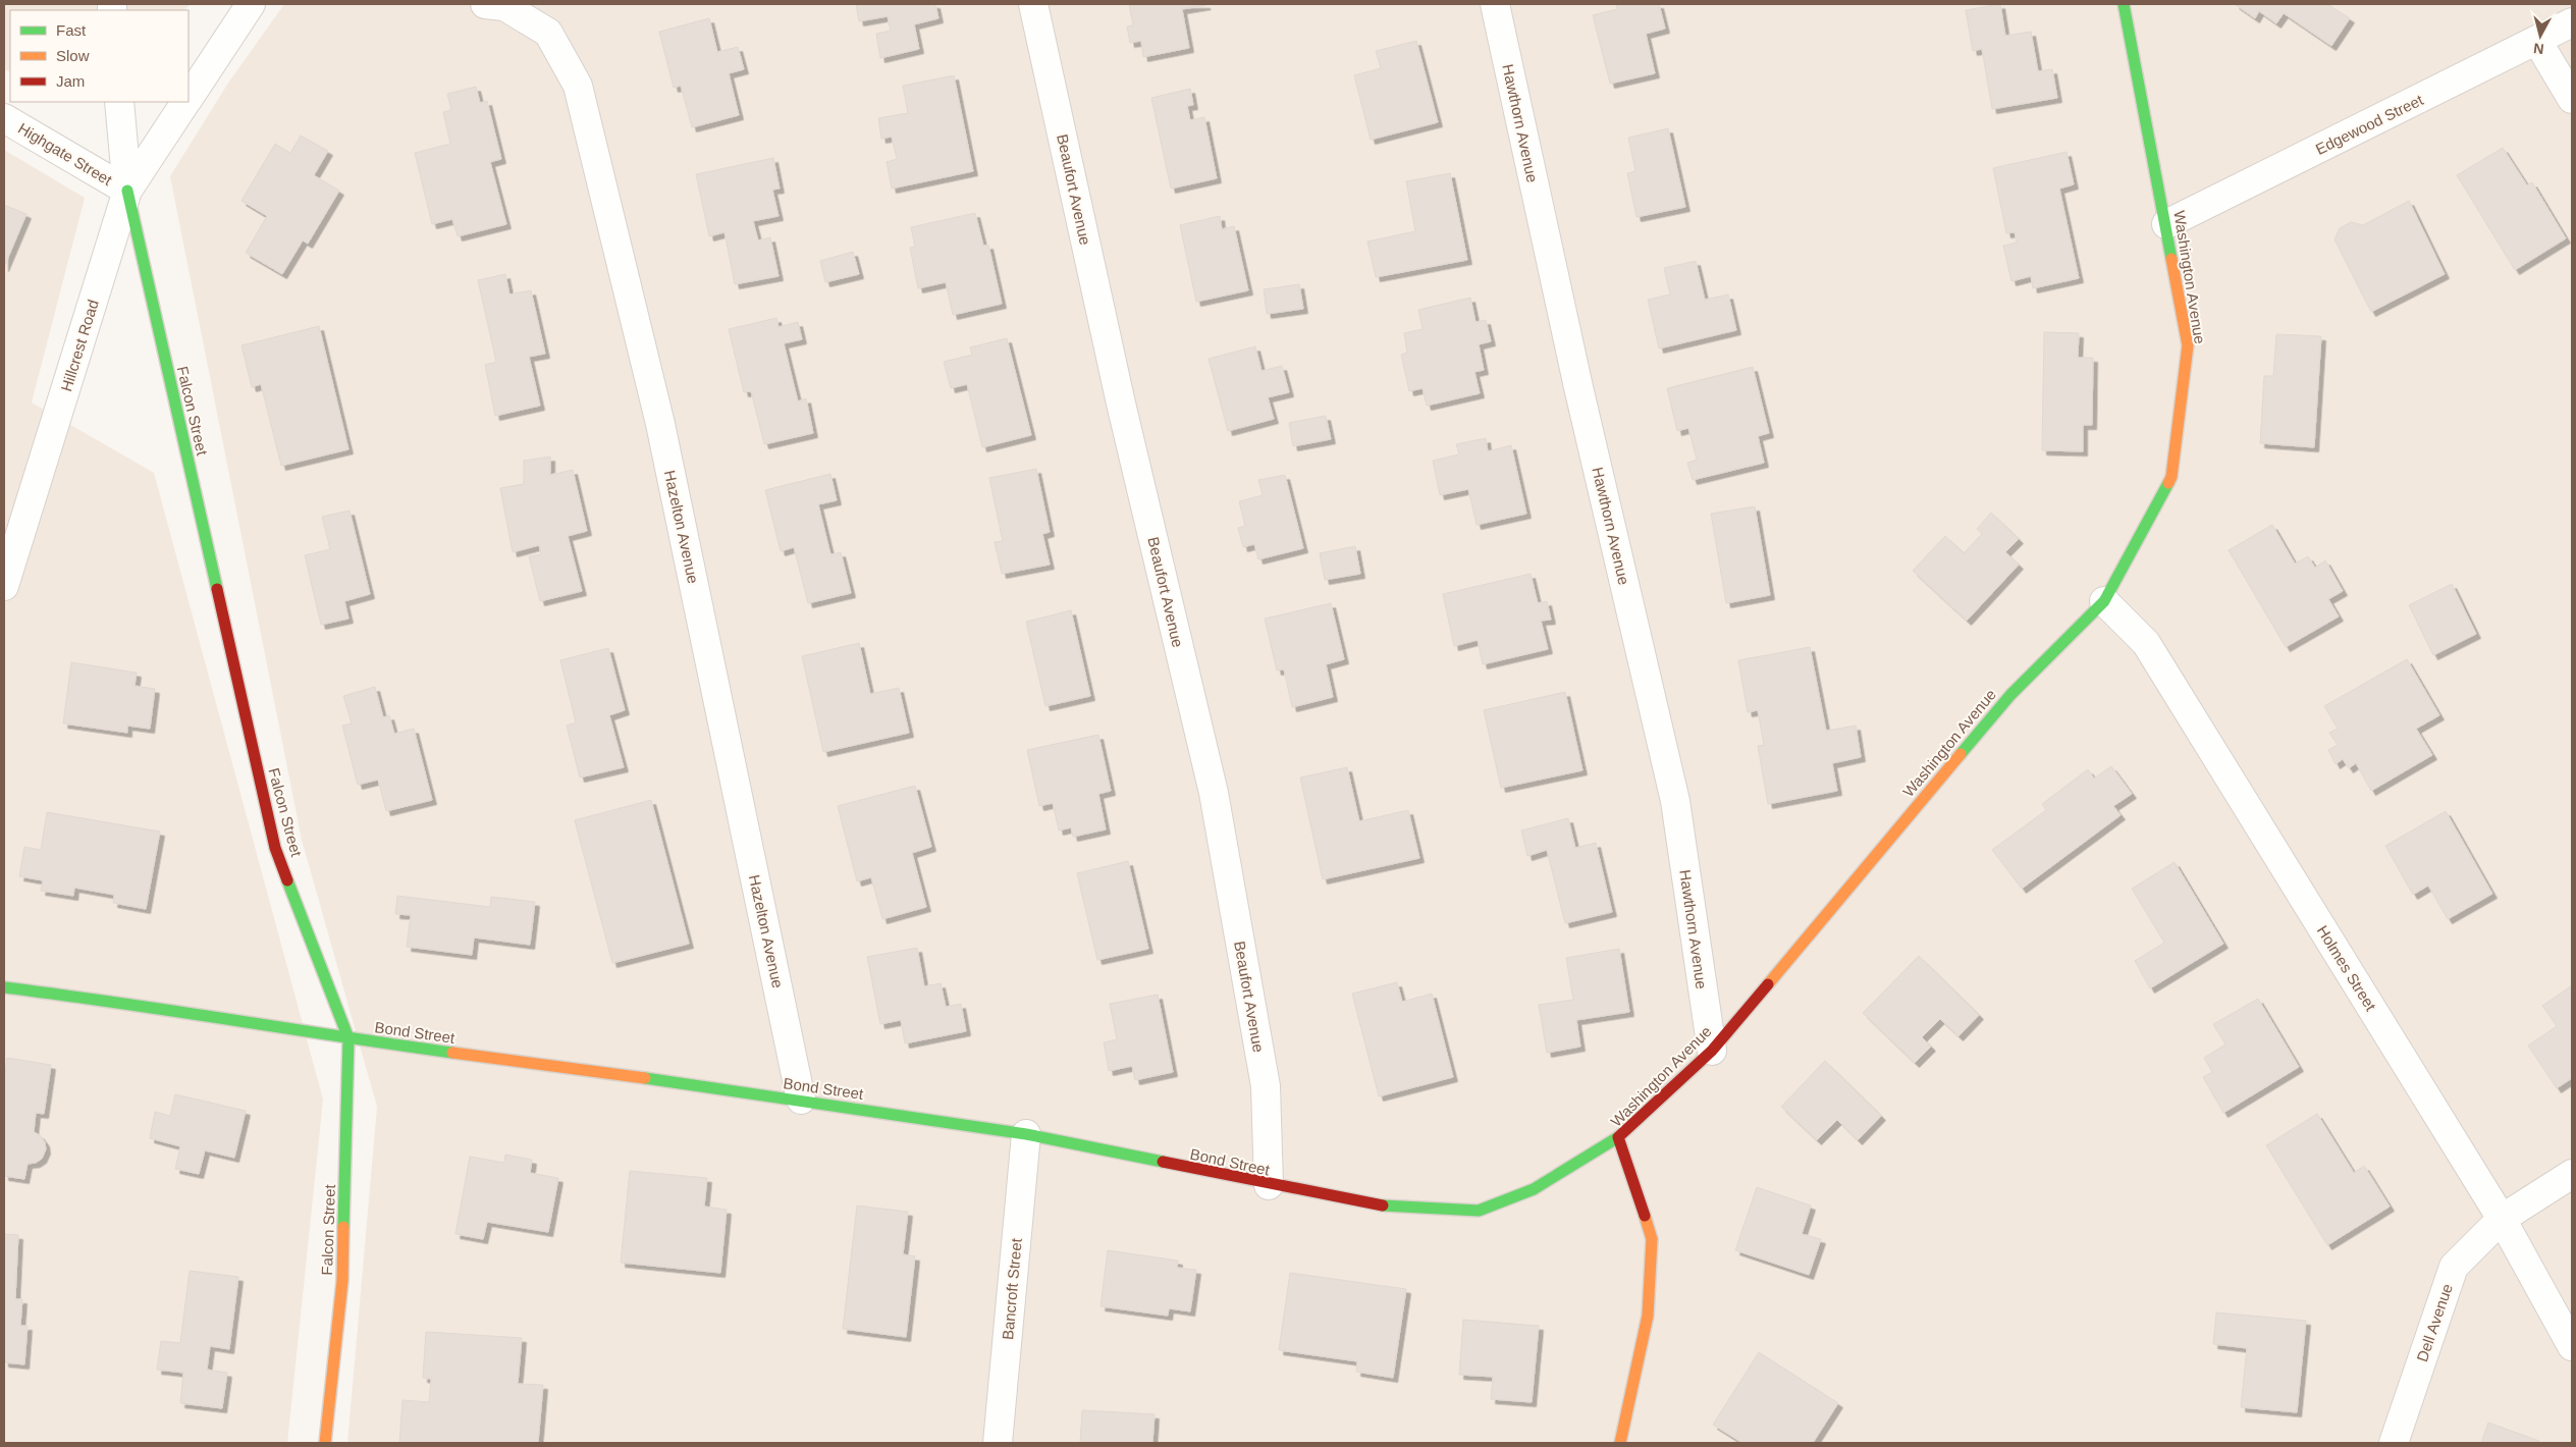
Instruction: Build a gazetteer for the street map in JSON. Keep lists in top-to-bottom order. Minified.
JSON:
{"streets":{"street":["Hawthorn Avenue","Edgewood Street","Highgate Street","Beaufort Avenue","Washington Avenue","Hillcrest Road","Falcon Street","Hazelton Avenue","Holmes Street","Bond Street","Bancroft Street","Dell Avenue"]},"crossings":[["Hawthorn Avenue","Washington Avenue"],["Edgewood Street","Washington Avenue"],["Highgate Street","Hillcrest Road"],["Highgate Street","Falcon Street"],["Beaufort Avenue","Bond Street"],["Washington Avenue","Holmes Street"],["Washington Avenue","Bond Street"],["Hillcrest Road","Falcon Street"],["Falcon Street","Bond Street"],["Hazelton Avenue","Bond Street"],["Holmes Street","Dell Avenue"],["Bond Street","Bancroft Street"]],"legend":["Fast","Slow","Jam"],"north":"bottom"}
